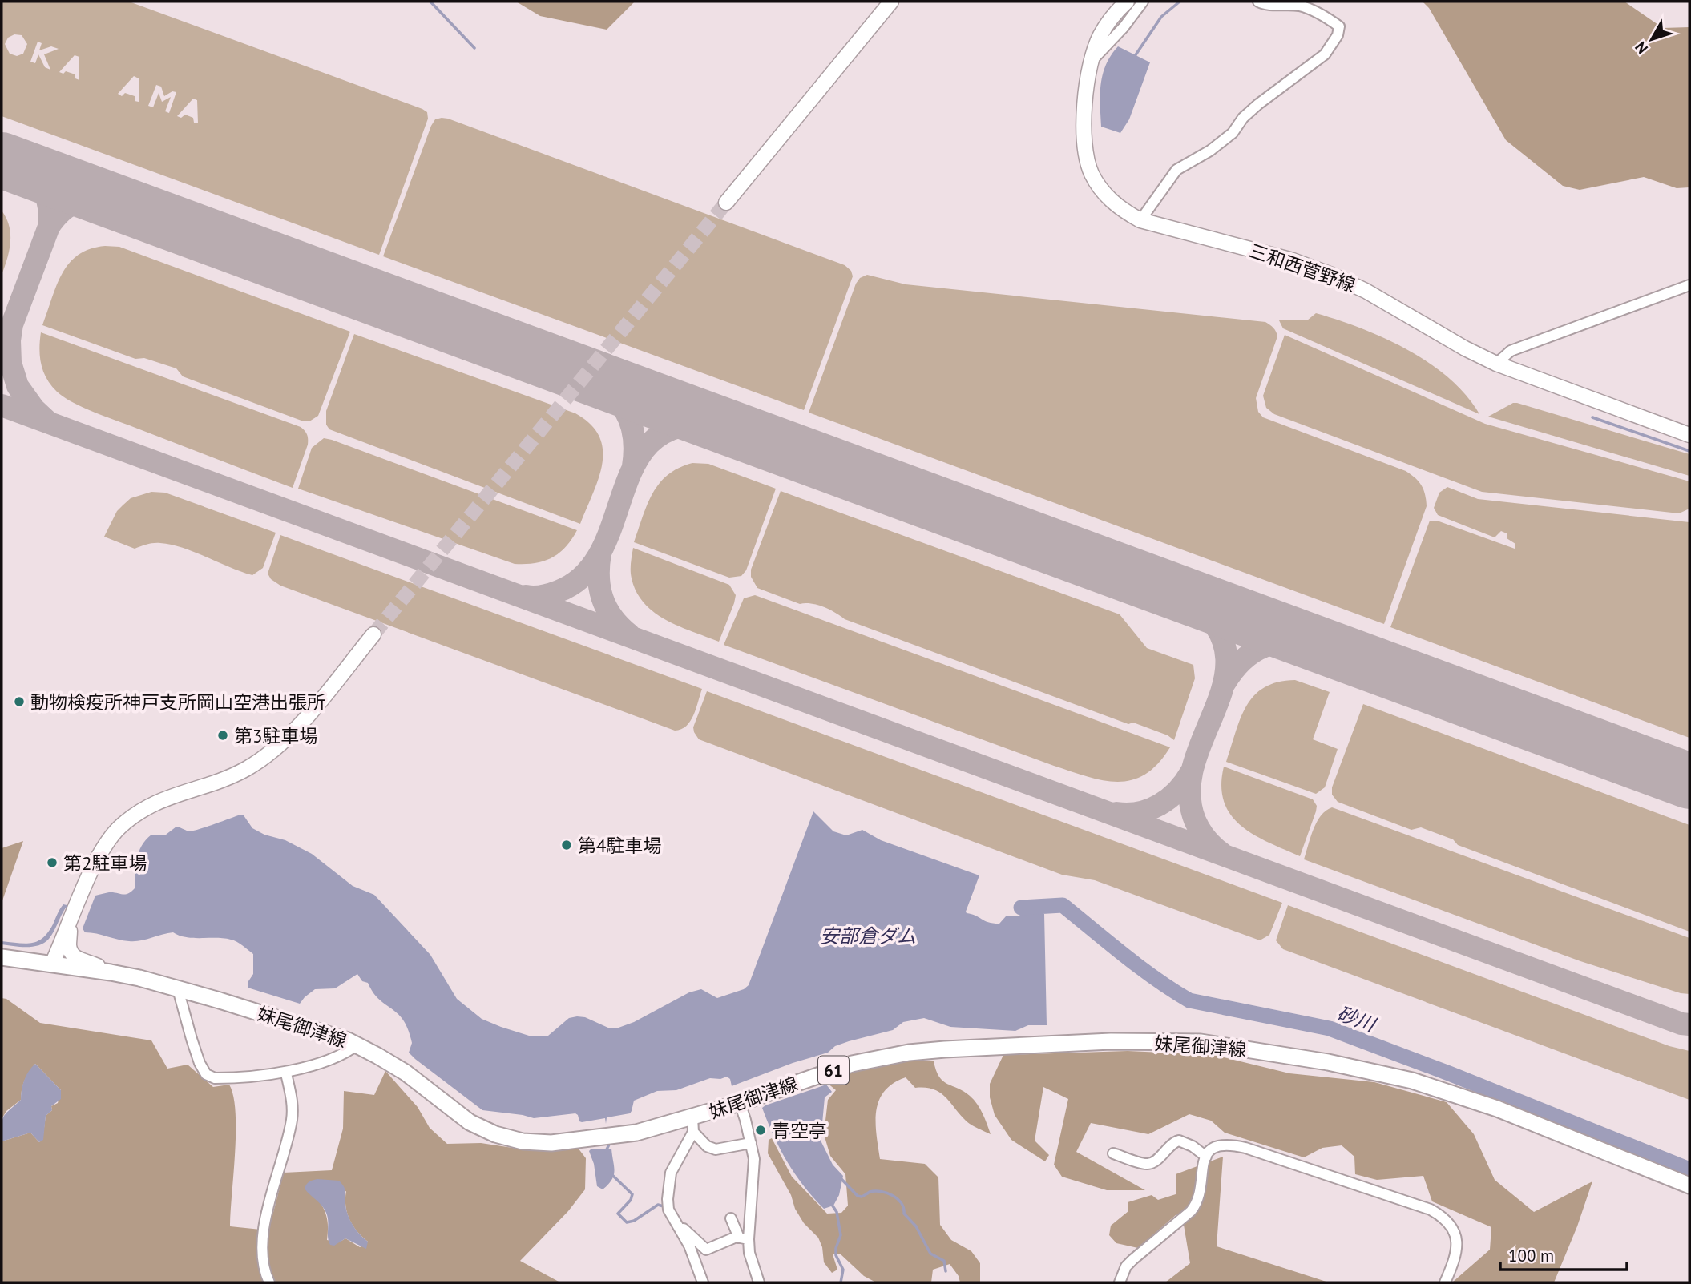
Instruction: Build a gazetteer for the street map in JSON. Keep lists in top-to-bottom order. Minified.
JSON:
{"streets":{"main road":["三和西菅野線","妹尾御津線","61"]},"water":["安部倉ダム","砂川"],"places":["動物検疫所神戸支所岡山空港出張所","第3駐車場","第4駐車場","第2駐車場","青空亭"],"scale_bar":"100 m","north":"bottom left"}
